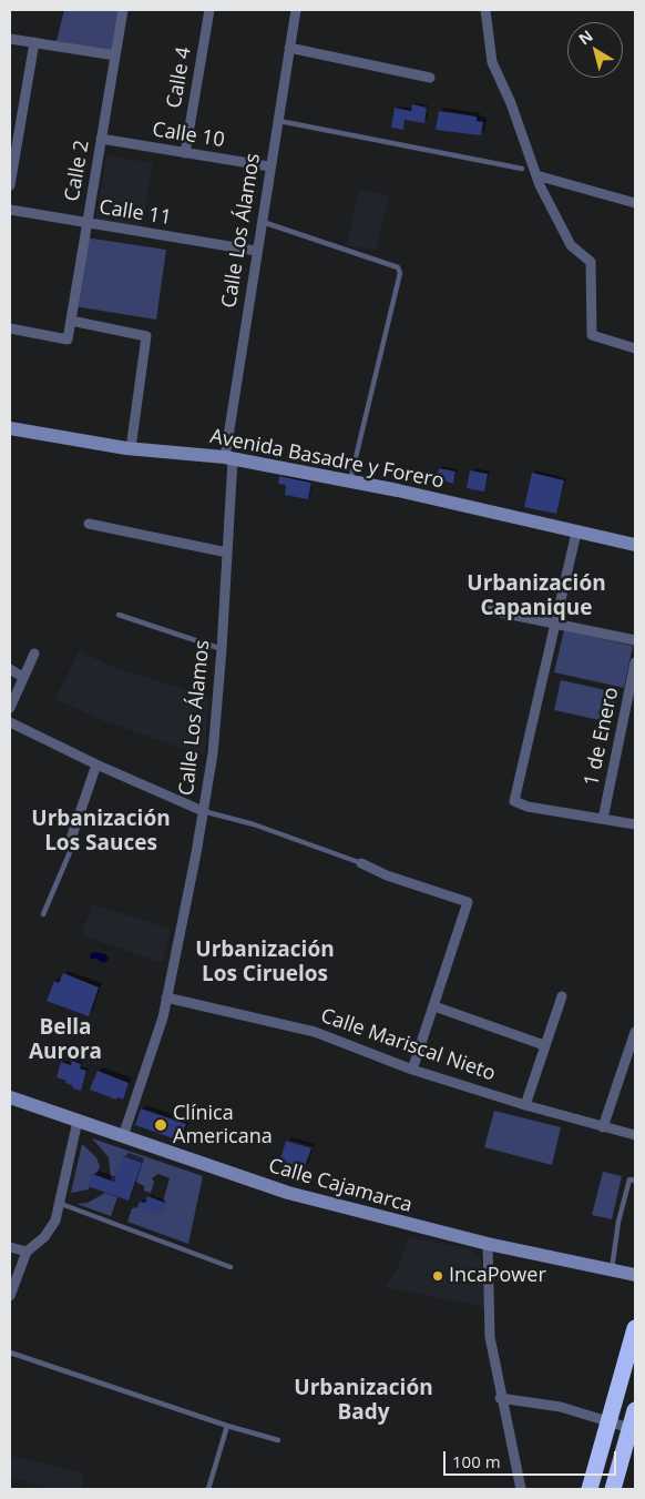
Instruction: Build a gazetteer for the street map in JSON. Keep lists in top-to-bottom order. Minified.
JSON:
{"streets":{"street":["Calle 4","Calle 10","Calle 2","Calle 11","Calle Los Álamos","Avenida Basadre y Forero","1 de Enero","Calle Mariscal Nieto","Calle Cajamarca"]},"crossings":[["Calle 4","Calle 10"],["Calle 10","Calle 2"],["Calle 10","Calle Los Álamos"],["Calle 2","Calle 11"],["Calle 11","Calle Los Álamos"],["Calle Los Álamos","Avenida Basadre y Forero"],["Calle Los Álamos","Calle Mariscal Nieto"],["Calle Los Álamos","Calle Cajamarca"]],"districts":["Urbanización Capanique","Urbanización Los Sauces","Urbanización Los Ciruelos","Bella Aurora","Urbanización Bady"],"places":["Clínica Americana","IncaPower"],"scale_bar":"100 m","north":"top left"}
